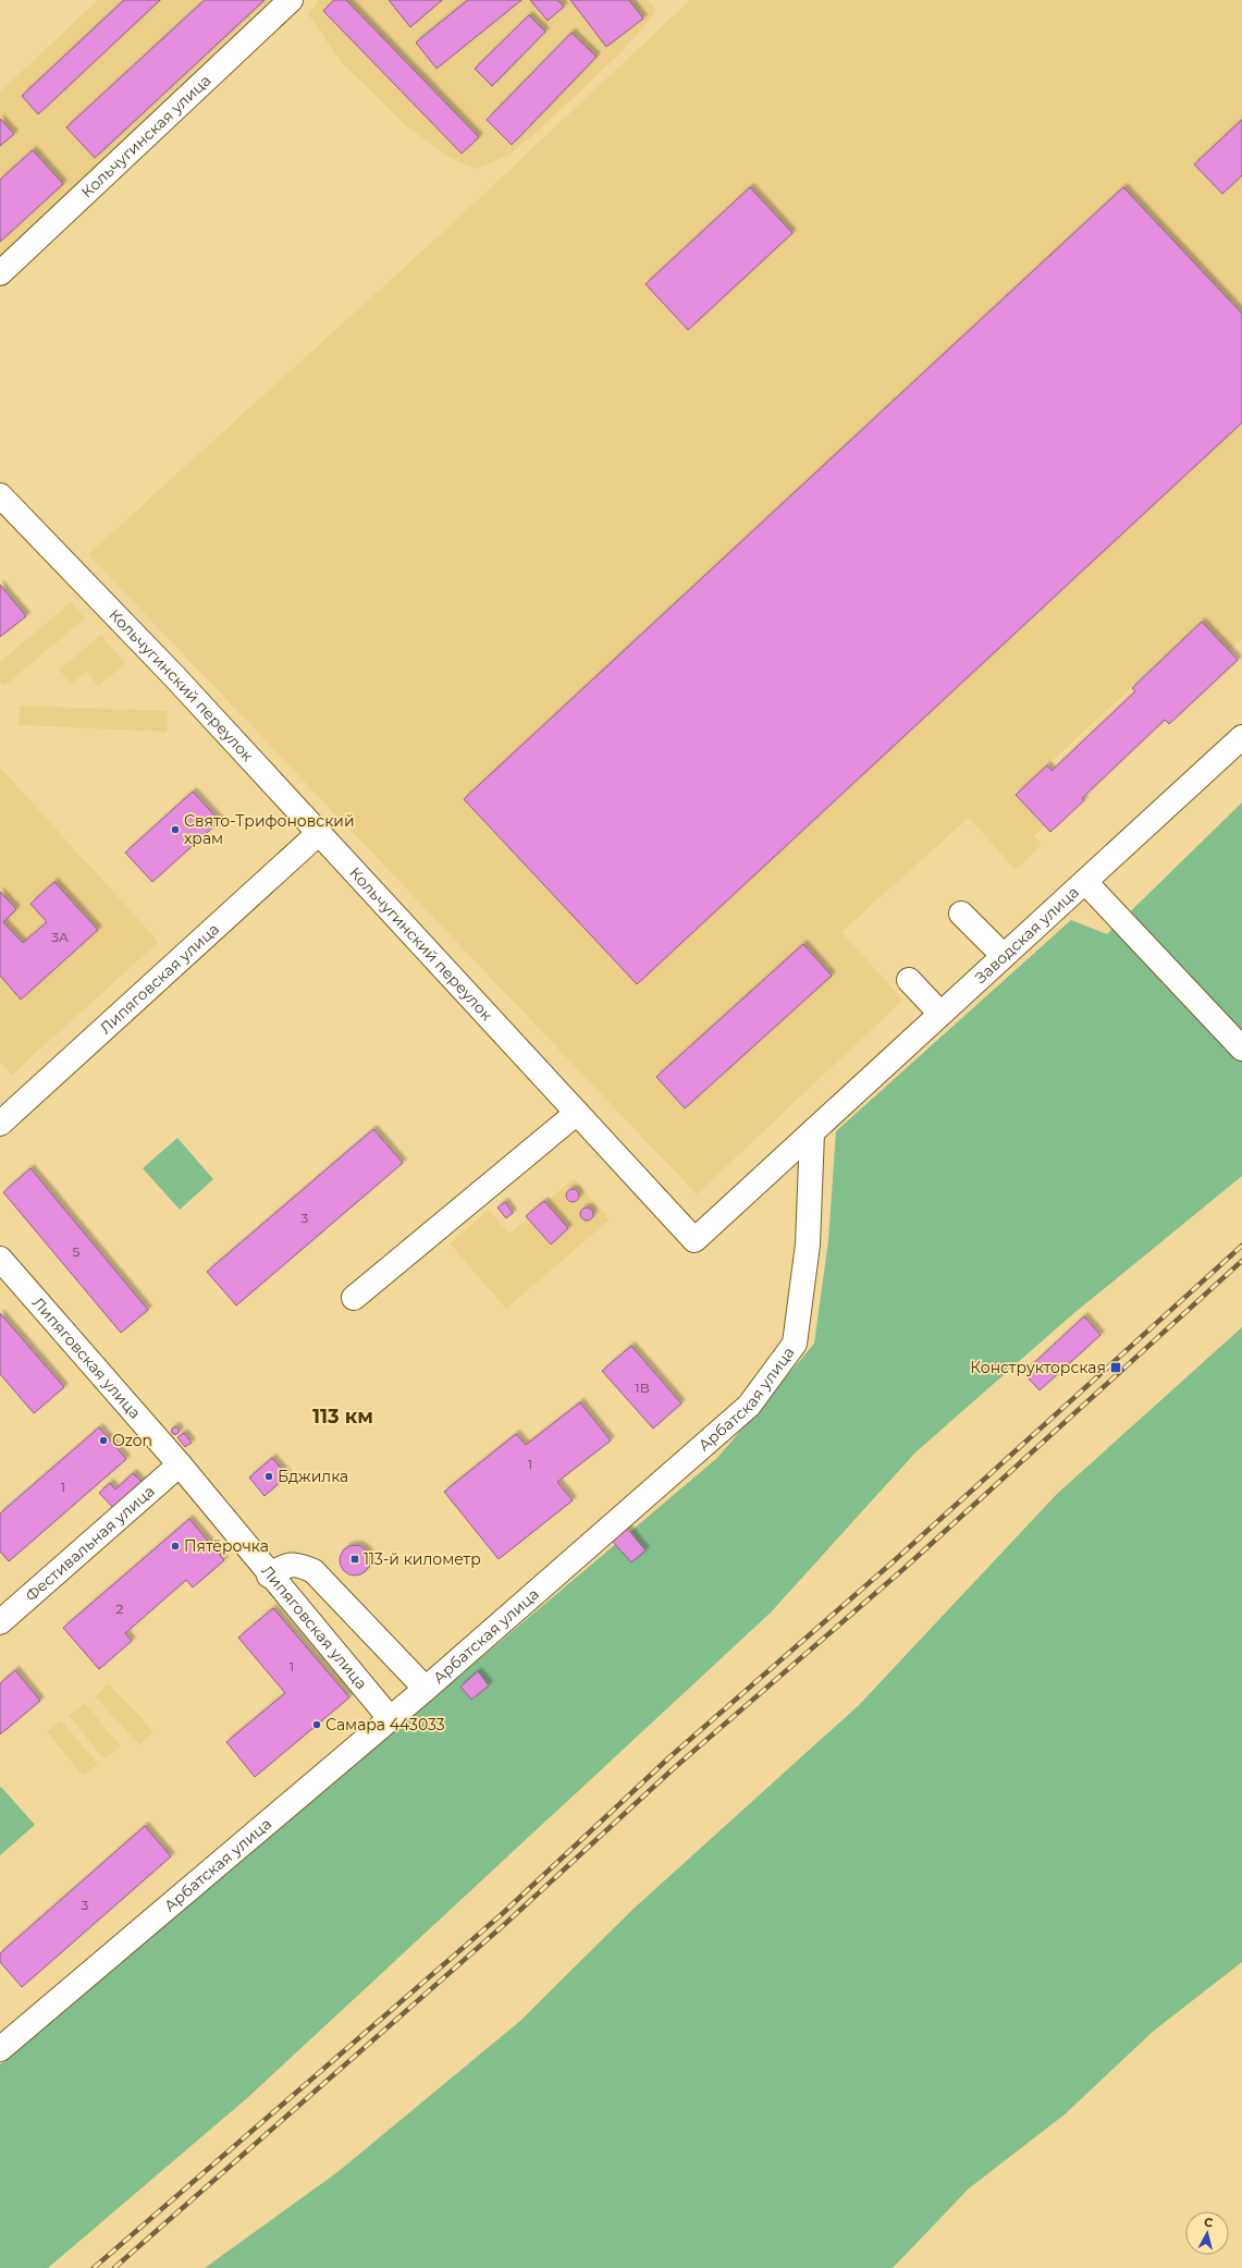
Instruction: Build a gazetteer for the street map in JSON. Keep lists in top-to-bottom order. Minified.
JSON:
{"streets":{"street":["Кольчугинская улица","Кольчугинский переулок","Заводская улица","Липяговская улица","Арбатская улица","Фестивальная улица"]},"crossings":[["Кольчугинский переулок","Заводская улица"],["Кольчугинский переулок","Липяговская улица"],["Кольчугинский переулок","Арбатская улица"],["Заводская улица","Арбатская улица"],["Липяговская улица","Арбатская улица"],["Липяговская улица","Фестивальная улица"]],"districts":["113 км"],"places":{"other":["Свято-Трифоновский храм","Ozon","Бджилка","Пятёрочка","Самара 443033"],"transit":["Конструкторская","113-й километр"]},"house_numbers":["3А","3","5","1В","1","1","2","1","3"],"north":"top"}
